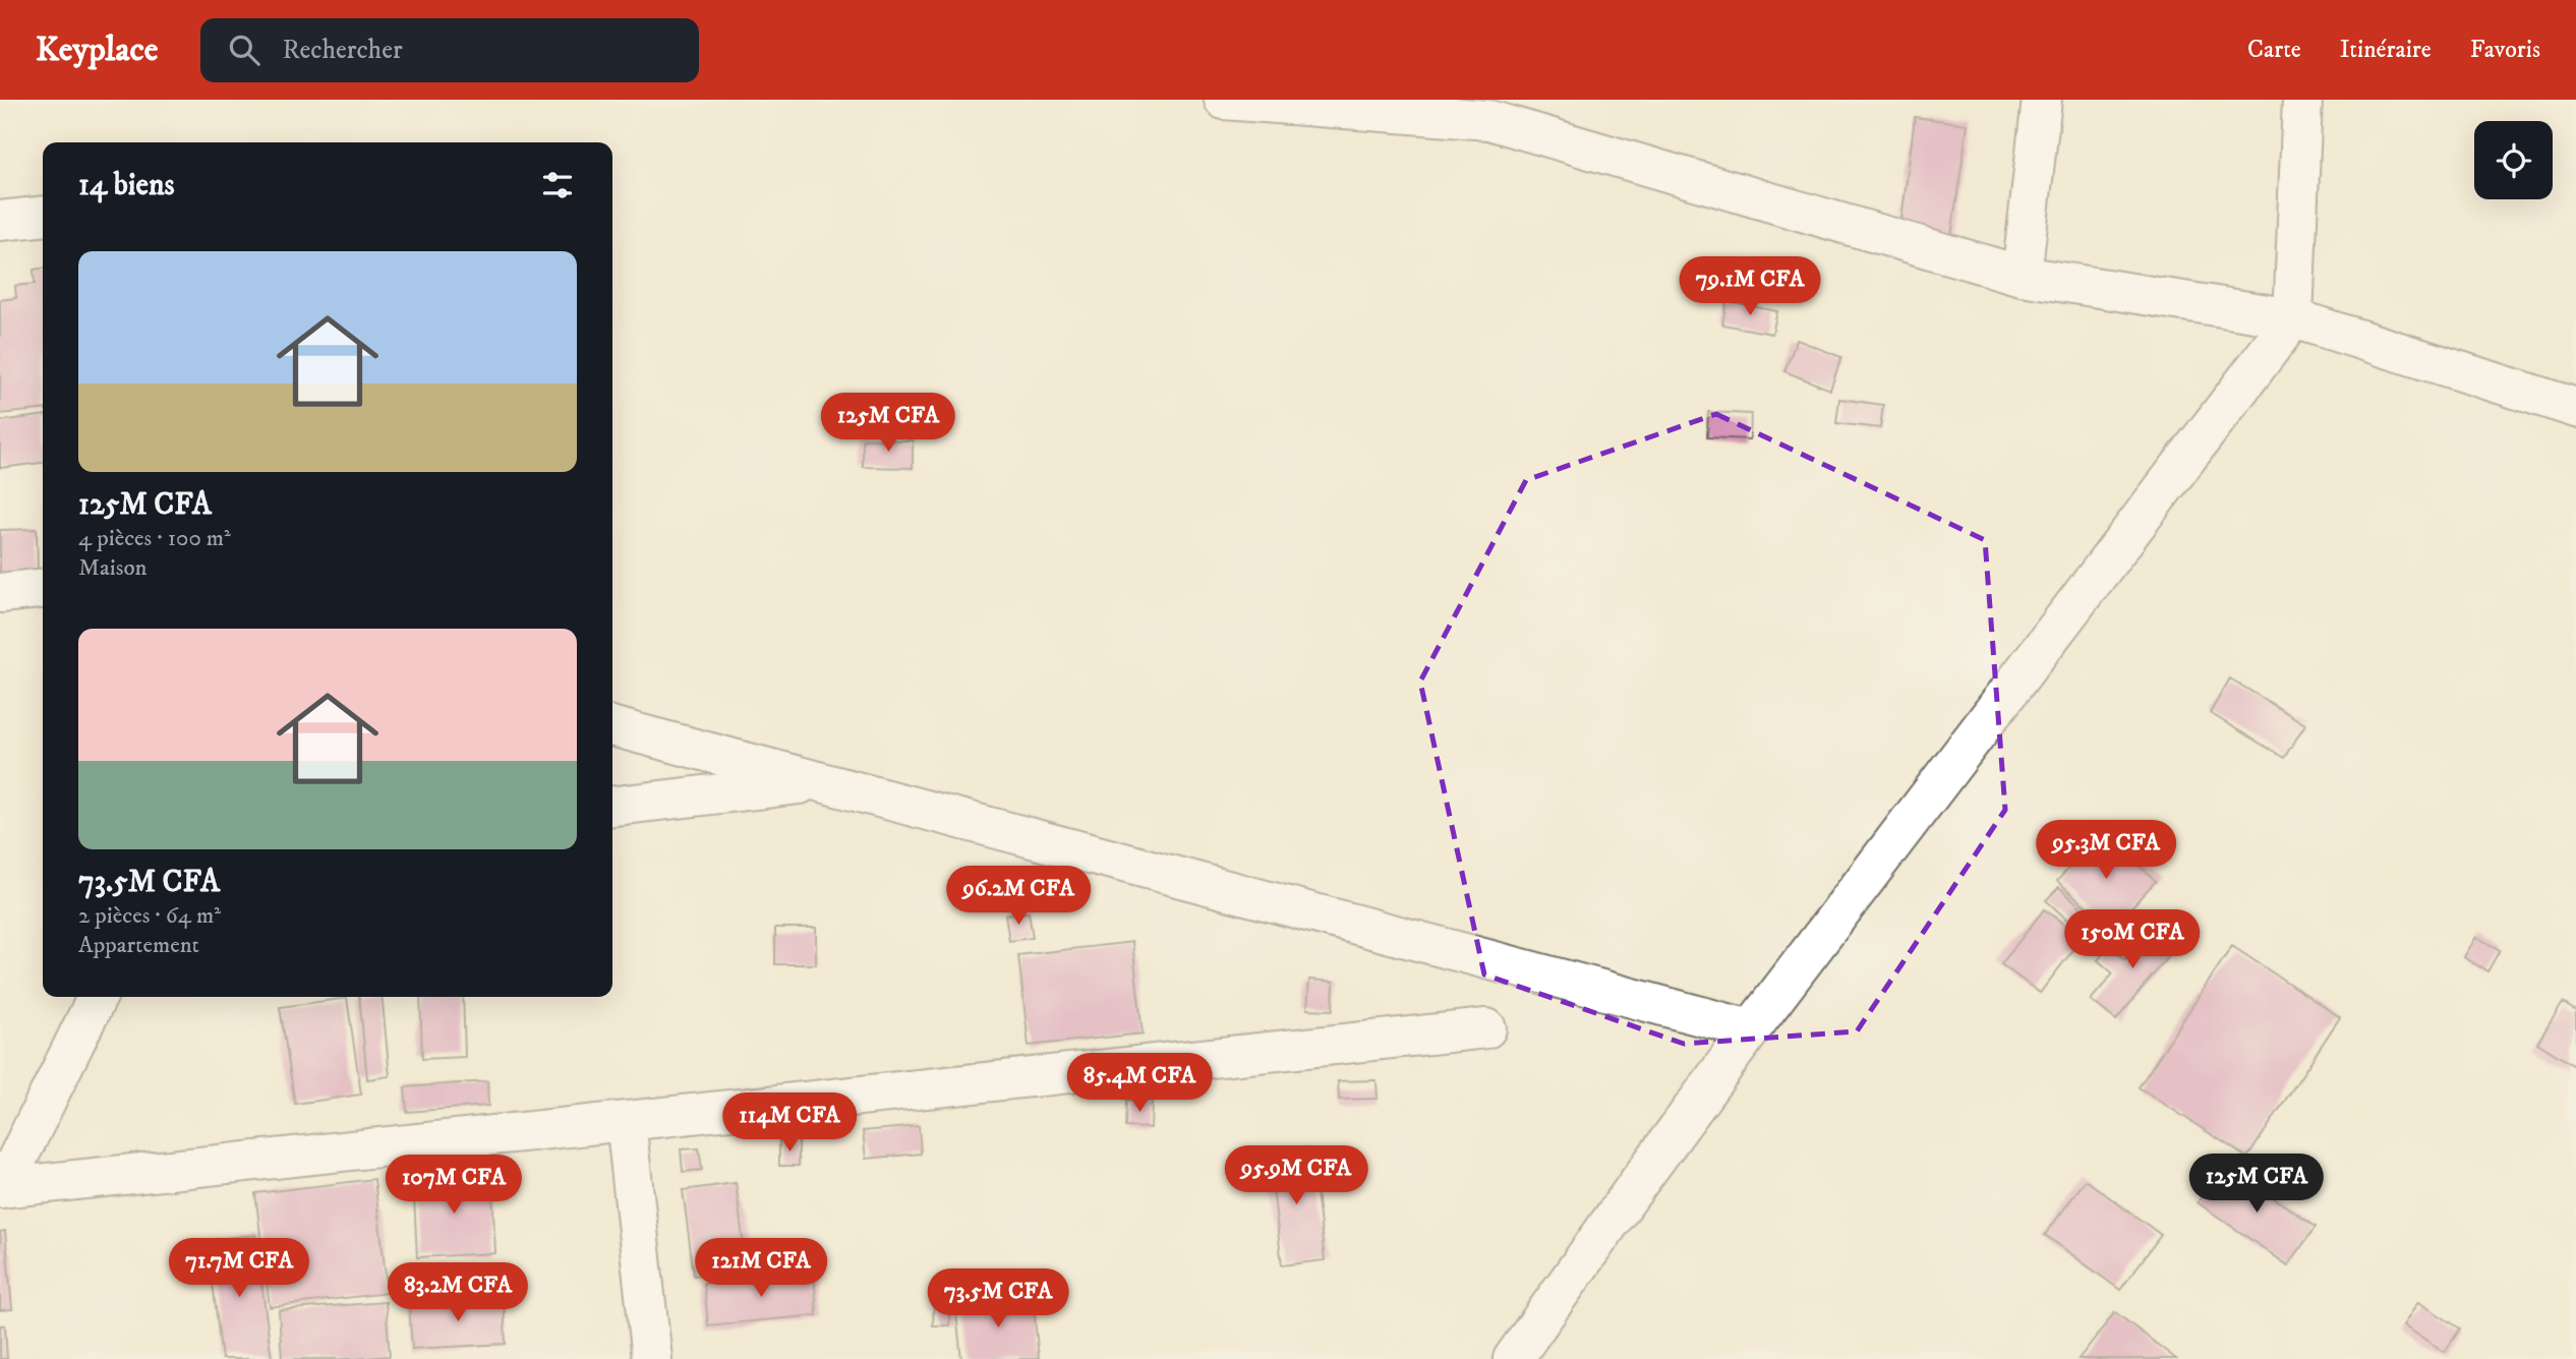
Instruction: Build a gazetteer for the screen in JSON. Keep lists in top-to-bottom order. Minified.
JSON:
{"page":{"header":"Keyplace","search":"Rechercher","nav":["Carte","Itinéraire","Favoris"],"heading":"14 biens","list":[{"name":"125M CFA","note":"4 pièces · 100 m² · Maison"},{"name":"73.5M CFA","note":"2 pièces · 64 m² · Appartement"}],"price":["79.1M CFA","125M CFA","95.3M CFA","96.2M CFA","150M CFA","85.4M CFA","114M CFA","95.9M CFA","125M CFA","107M CFA","71.7M CFA","121M CFA","83.2M CFA","73.5M CFA"]}}
